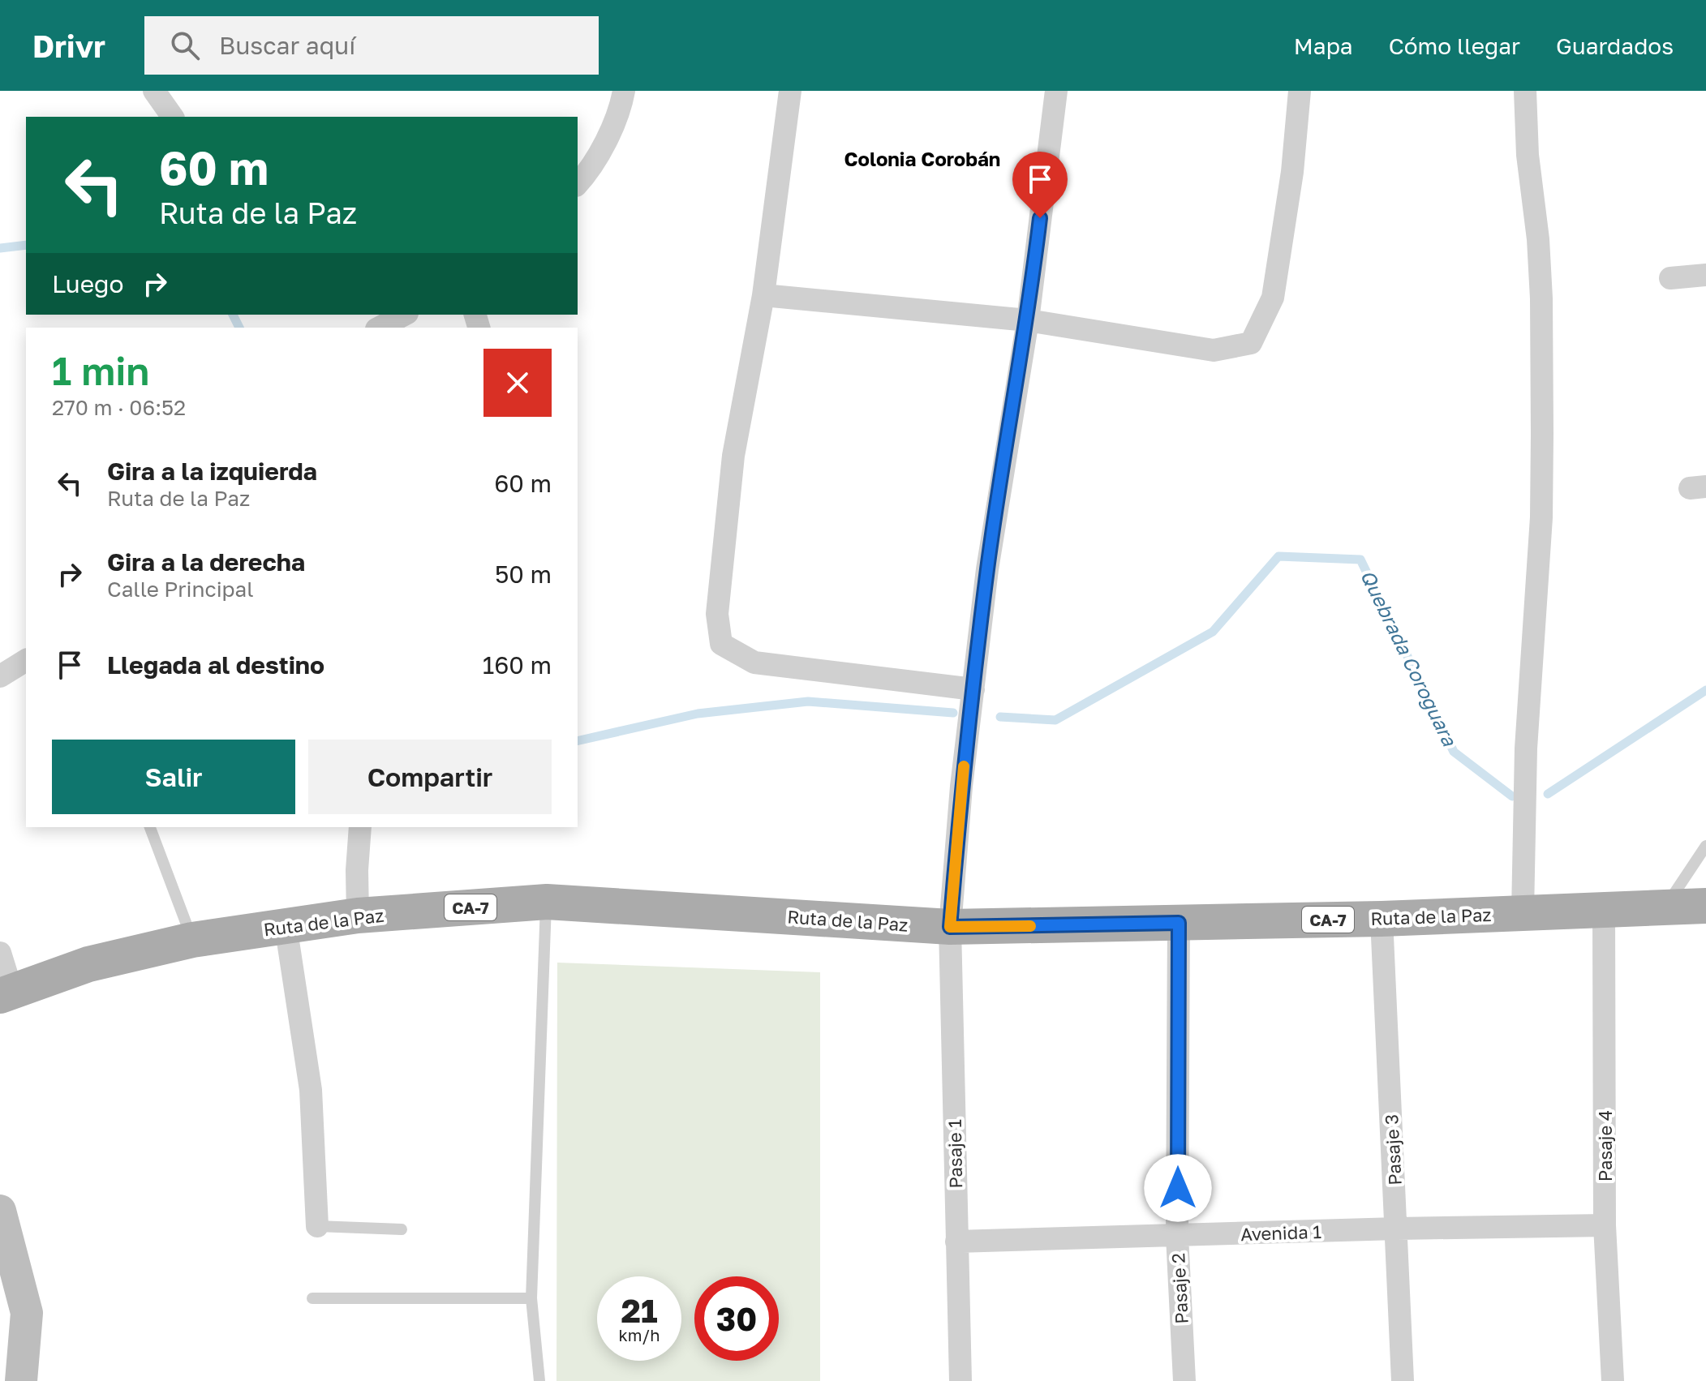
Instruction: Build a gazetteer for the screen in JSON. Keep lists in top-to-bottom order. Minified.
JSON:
{"streets":{"main road":["CA-7","Ruta de la Paz"],"street":["Pasaje 4","Pasaje 3","Pasaje 1","Avenida 1","Pasaje 2"]},"crossings":[["Ruta de la Paz","Pasaje 4"],["Ruta de la Paz","Pasaje 3"],["Ruta de la Paz","Pasaje 1"],["Ruta de la Paz","Pasaje 2"],["Pasaje 4","Avenida 1"],["Pasaje 3","Avenida 1"],["Pasaje 1","Avenida 1"],["Avenida 1","Pasaje 2"]],"districts":["Colonia Corobán"],"water":["Quebrada Coroguara"],"page":{"header":"Drivr","search":"Buscar aquí","nav":["Mapa","Cómo llegar","Guardados"],"turn":["60 m","Ruta de la Paz"],"then":"Luego","heading":["1 min","270 m · 06:52"],"list":[{"name":"Gira a la izquierda","note":"Ruta de la Paz","value":"60 m"},{"name":"Gira a la derecha","note":"Calle Principal","value":"50 m"},{"name":"Llegada al destino","value":"160 m"}],"buttons":["Salir","Compartir"],"speed":"21 km/h","limit":"30"}}
